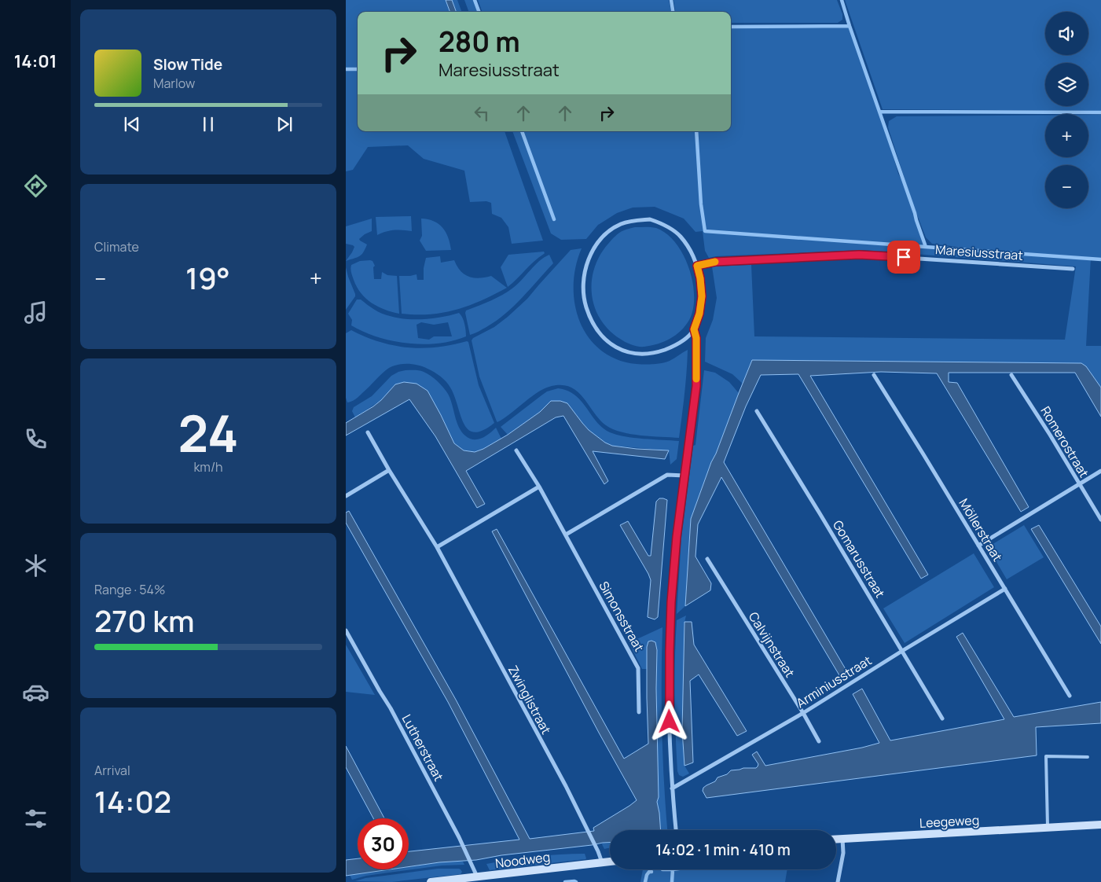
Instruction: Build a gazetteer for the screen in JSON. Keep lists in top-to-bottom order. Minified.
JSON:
{"streets":{"main road":["Leegeweg","Noodweg"],"street":["Maresiusstraat","Romerostraat","Möllerstraat","Gomarusstraat","Simonsstraat","Calvijnstraat","Arminiusstraat","Zwinglistraat","Lutherstraat"]},"crossings":[["Möllerstraat","Arminiusstraat"],["Gomarusstraat","Arminiusstraat"],["Calvijnstraat","Arminiusstraat"],["Zwinglistraat","Noodweg"],["Lutherstraat","Noodweg"]],"page":{"tabs":"14:01","map_buttons":["+","−"],"turn":["280 m","Maresiusstraat"],"song":["Slow Tide","Marlow"],"tile":["Climate",["24","km/h"],["Range · 54%","270 km"],["Arrival","14:02"]],"heat":["−","19°","+"],"limit":"30","trip":"14:02 · 1 min · 410 m"}}
